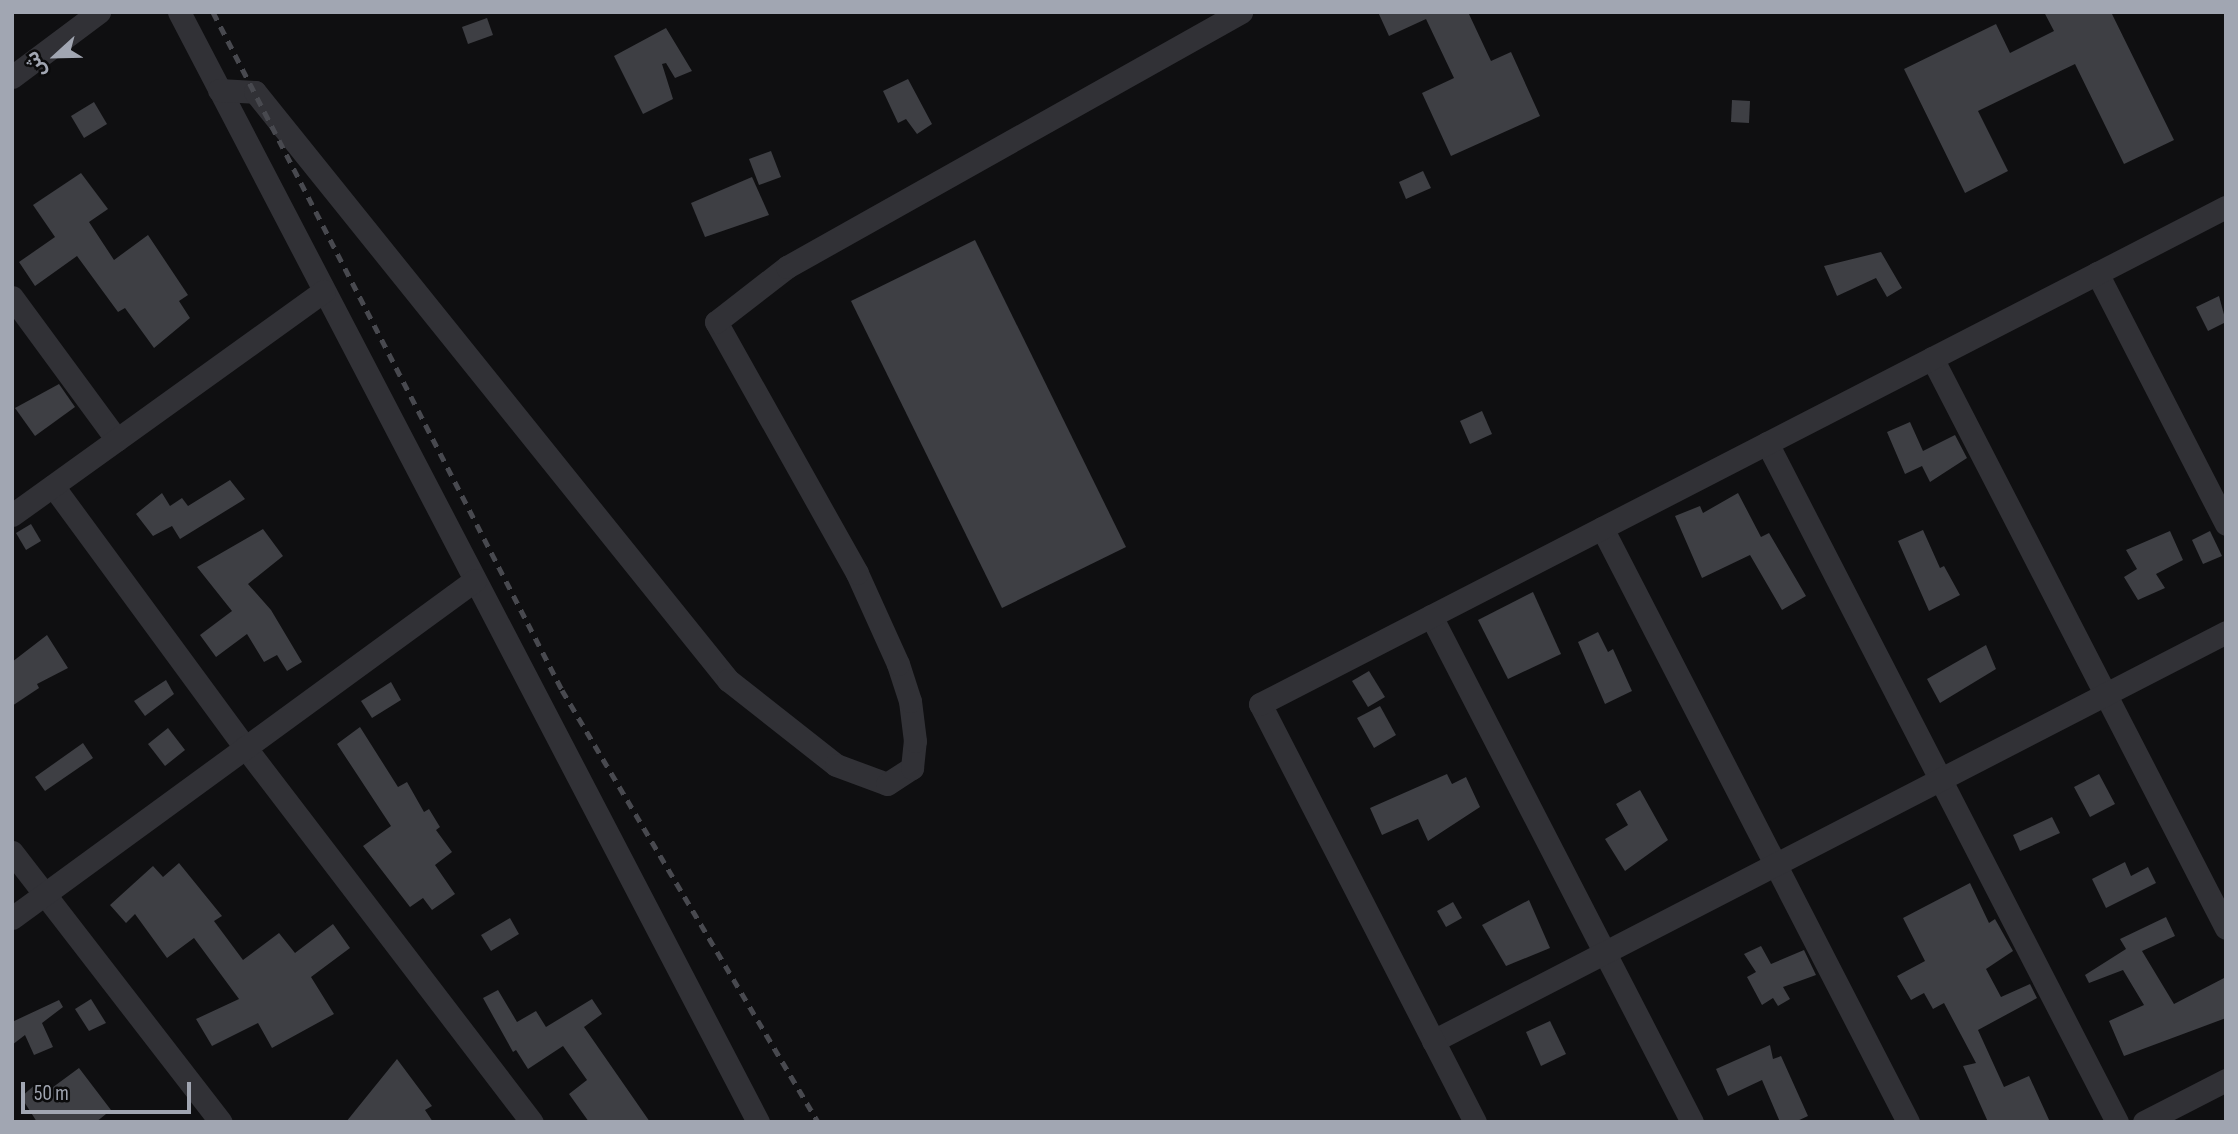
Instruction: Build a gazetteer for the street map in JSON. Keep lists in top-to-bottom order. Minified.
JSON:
{"scale_bar":"50 m","north":"left"}
